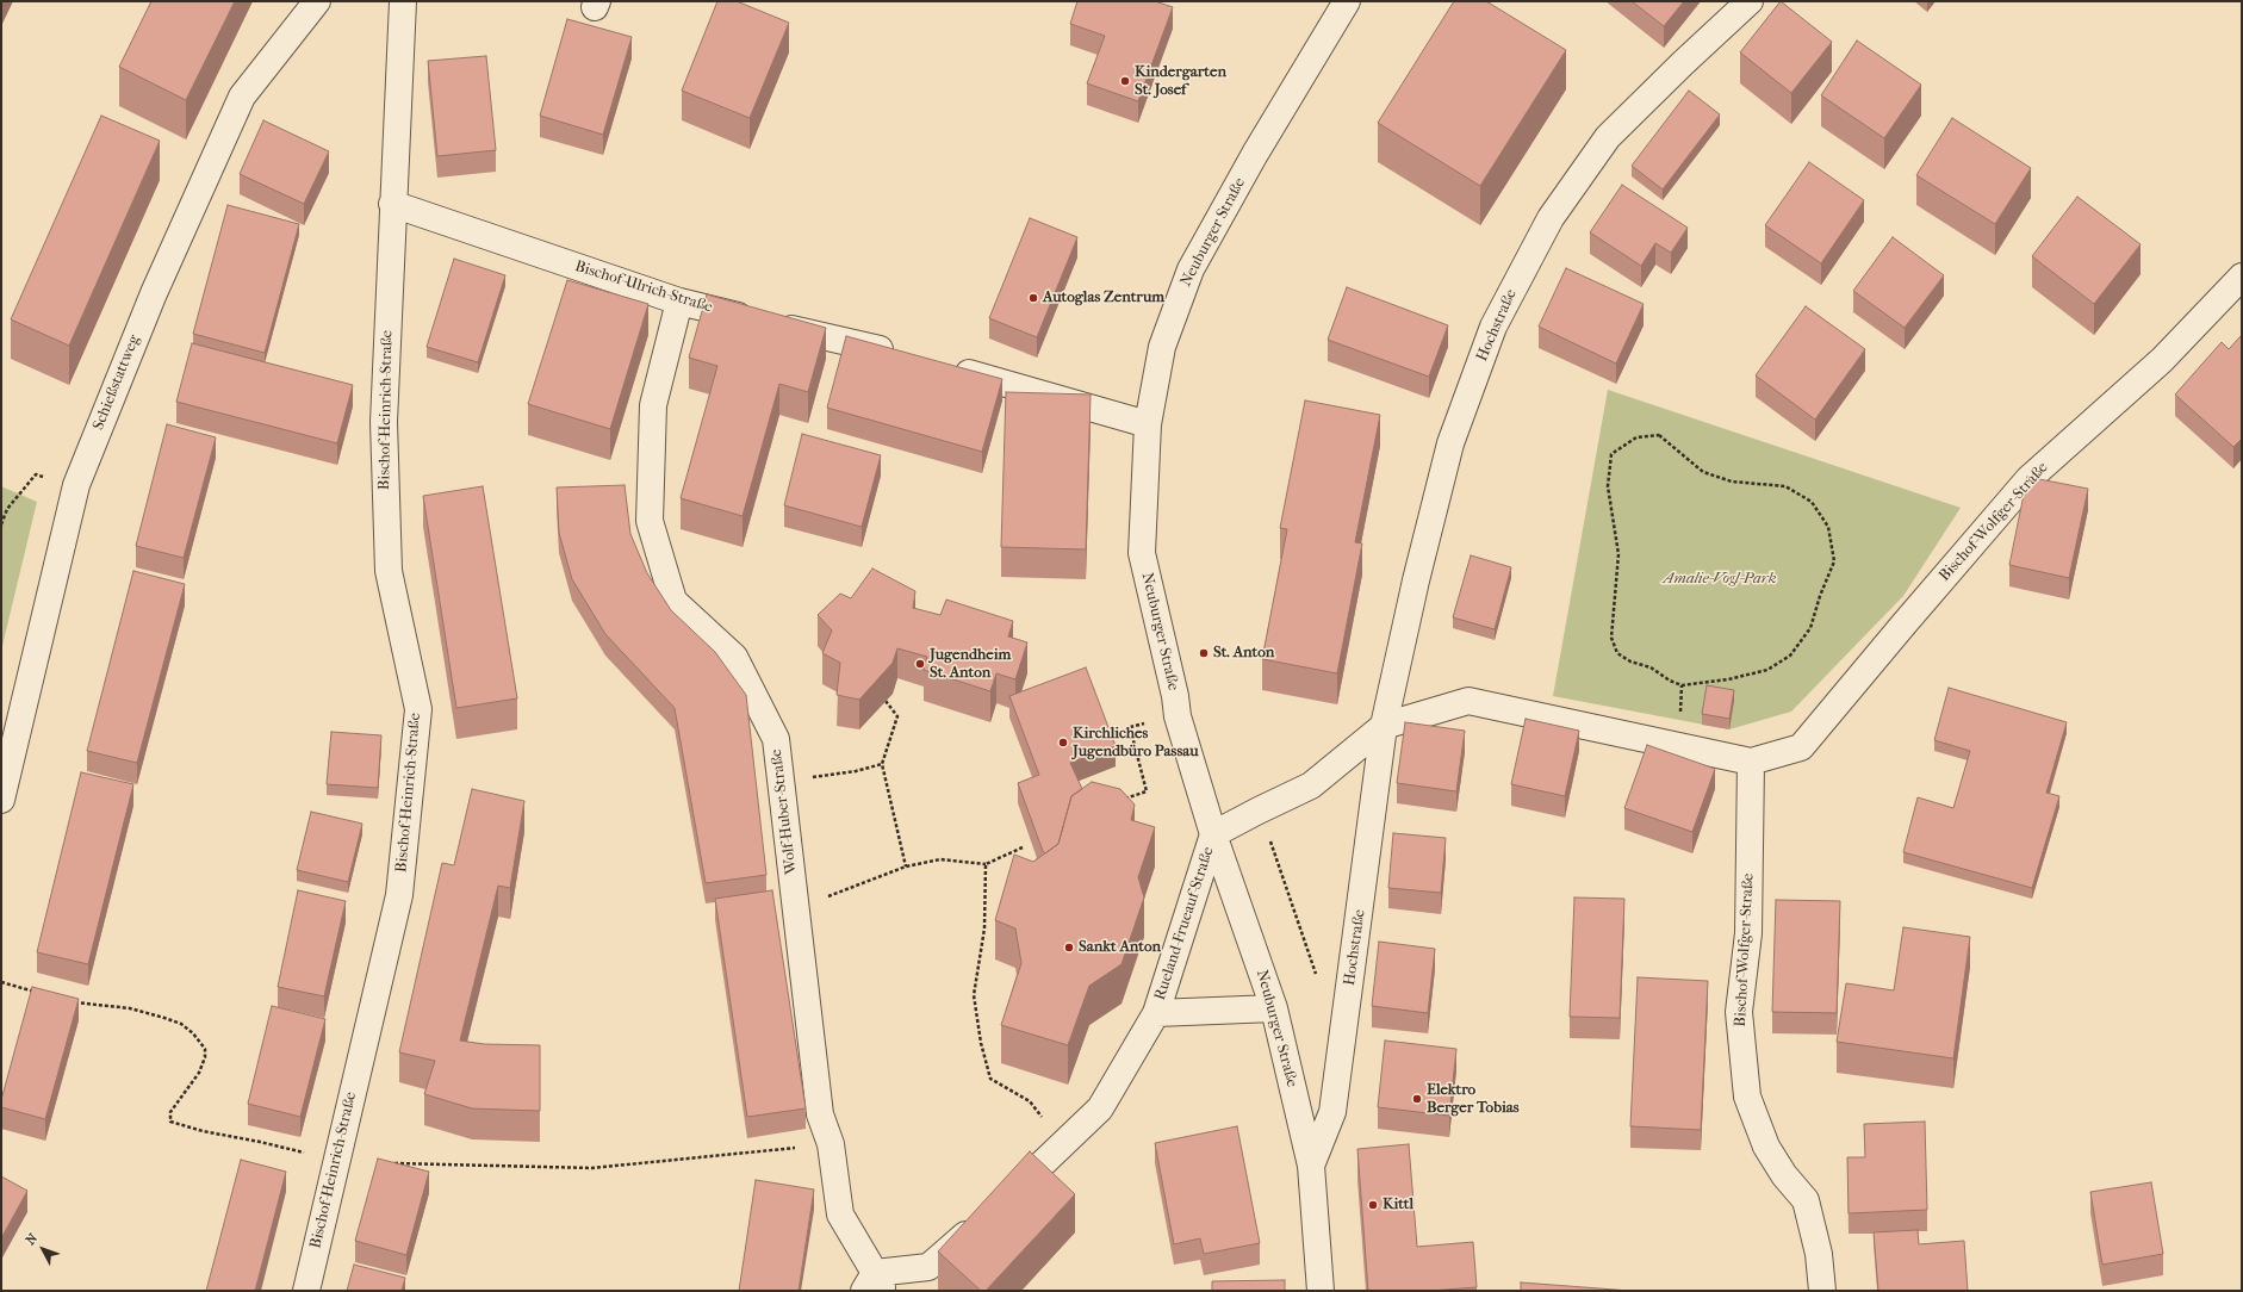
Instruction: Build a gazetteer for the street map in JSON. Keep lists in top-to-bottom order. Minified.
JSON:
{"streets":{"street":["Neuburger Straße","Bischof-Ulrich-Straße","Hochstraße","Schießstattweg","Bischof-Heinrich-Straße","Bischof-Wolfger-Straße","Wolf-Huber-Straße","Rueland-Frueauf-Straße"]},"crossings":[["Neuburger Straße","Hochstraße"],["Neuburger Straße","Rueland-Frueauf-Straße"],["Bischof-Ulrich-Straße","Bischof-Heinrich-Straße"],["Bischof-Ulrich-Straße","Wolf-Huber-Straße"],["Hochstraße","Bischof-Wolfger-Straße"],["Wolf-Huber-Straße","Rueland-Frueauf-Straße"]],"parks":["Amalie-Vogl-Park"],"places":["Kindergarten St. Josef","Autoglas Zentrum","St. Anton","Jugendheim St. Anton","Kirchliches Jugendbüro Passau","Sankt Anton","Elektro Berger Tobias","Kittl"],"north":"top left"}
